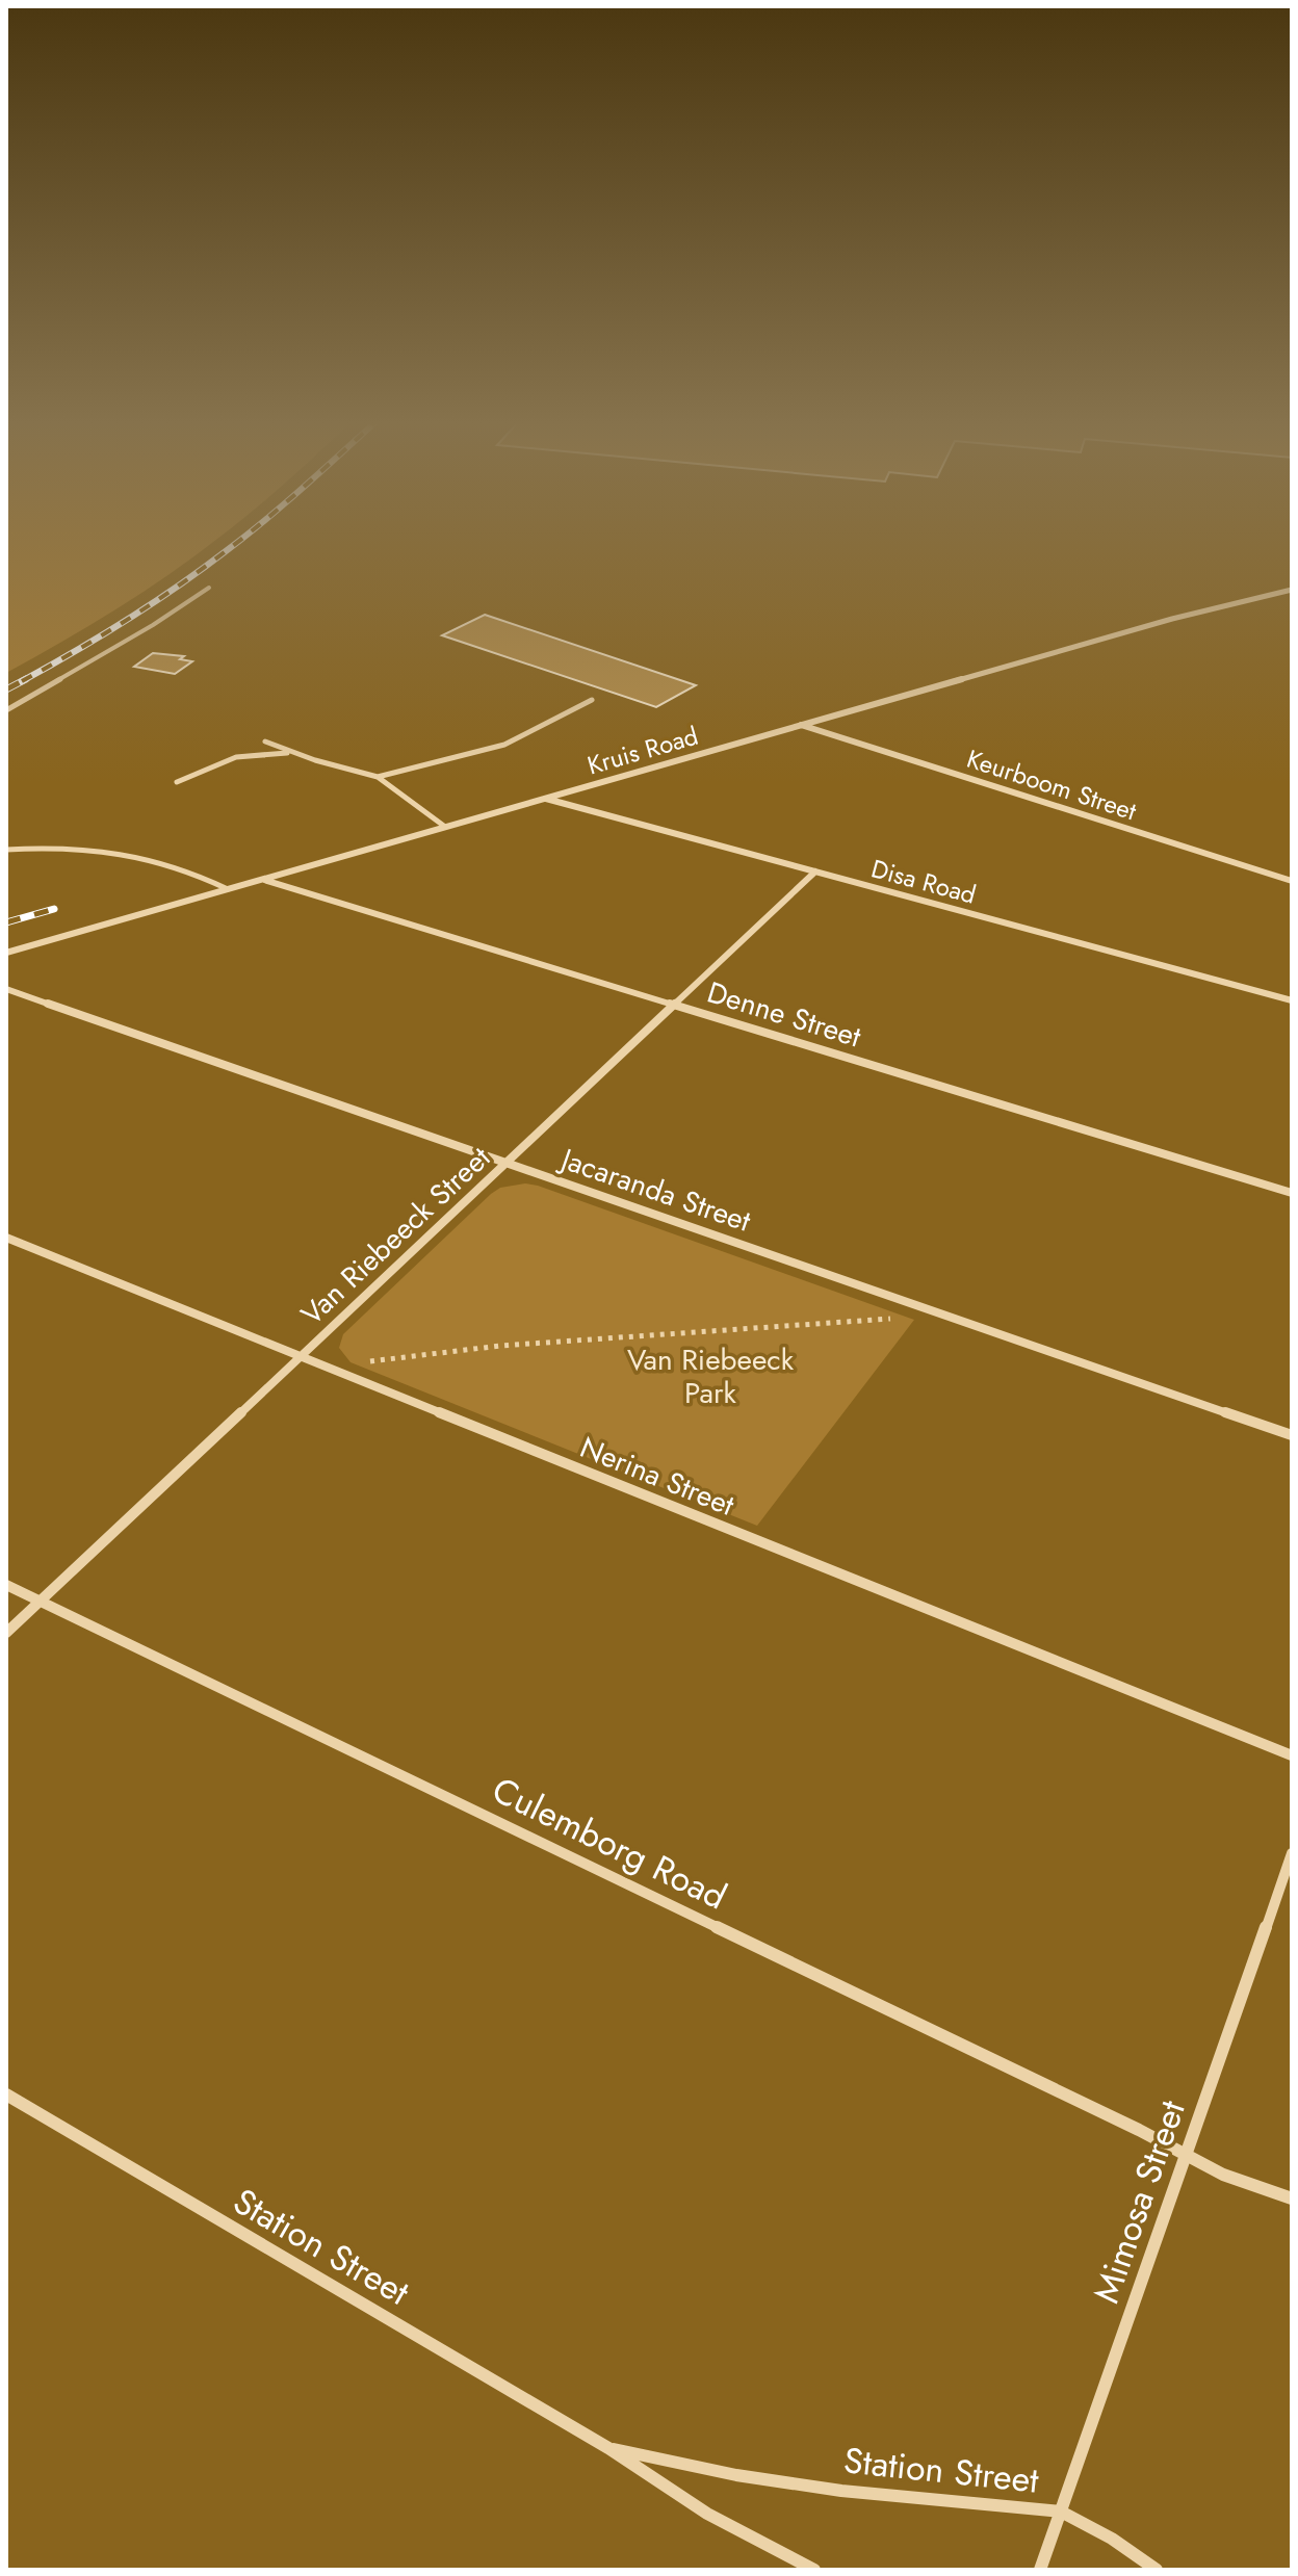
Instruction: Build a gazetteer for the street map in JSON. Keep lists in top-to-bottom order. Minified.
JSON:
{"streets":{"street":["Kruis Road","Keurboom Street","Disa Road","Denne Street","Jacaranda Street","Van Riebeeck Street","Nerina Street","Culemborg Road","Mimosa Street","Station Street"]},"crossings":[["Kruis Road","Keurboom Street"],["Kruis Road","Disa Road"],["Kruis Road","Denne Street"],["Disa Road","Van Riebeeck Street"],["Denne Street","Van Riebeeck Street"],["Jacaranda Street","Van Riebeeck Street"],["Van Riebeeck Street","Nerina Street"],["Van Riebeeck Street","Culemborg Road"],["Culemborg Road","Mimosa Street"],["Mimosa Street","Station Street"]],"parks":["Van Riebeeck Park"]}
